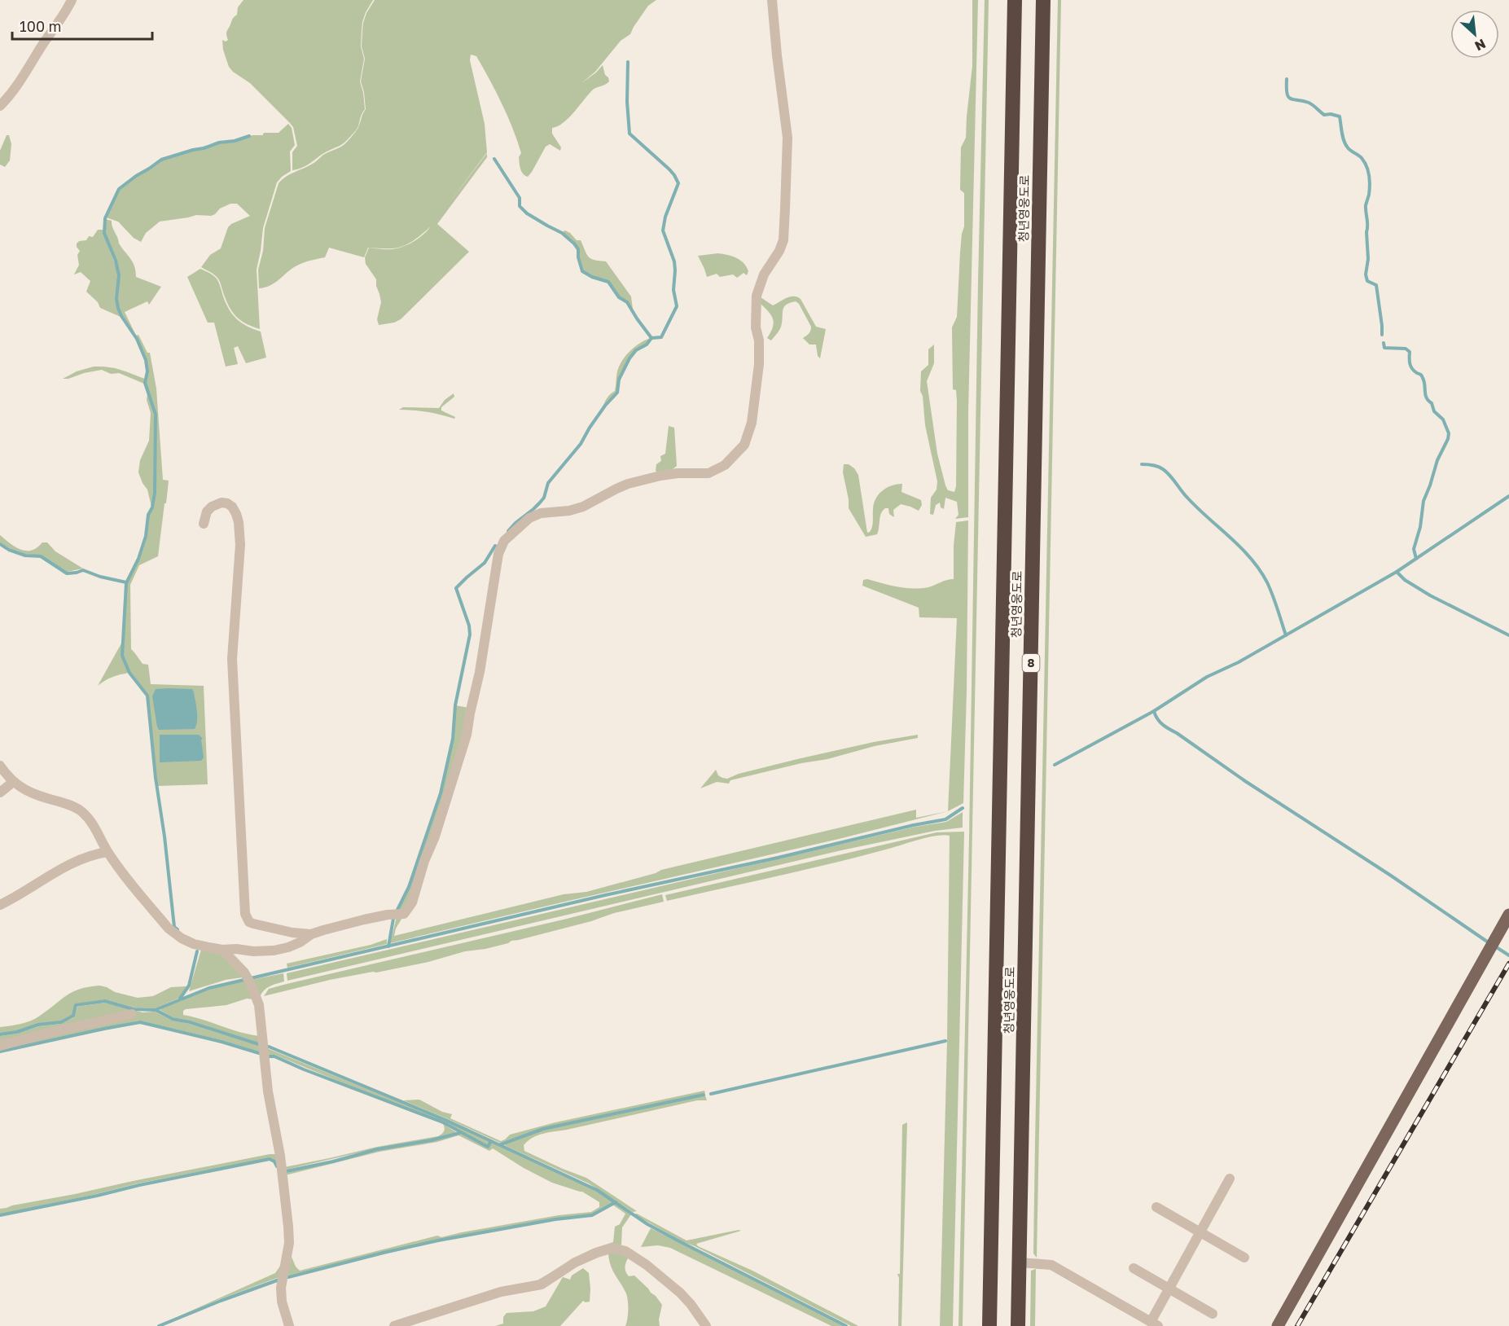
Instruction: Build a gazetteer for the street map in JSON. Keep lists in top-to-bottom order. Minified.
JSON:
{"streets":{"highway":["청년영웅도로","8"]},"scale_bar":"100 m","north":"bottom right"}
